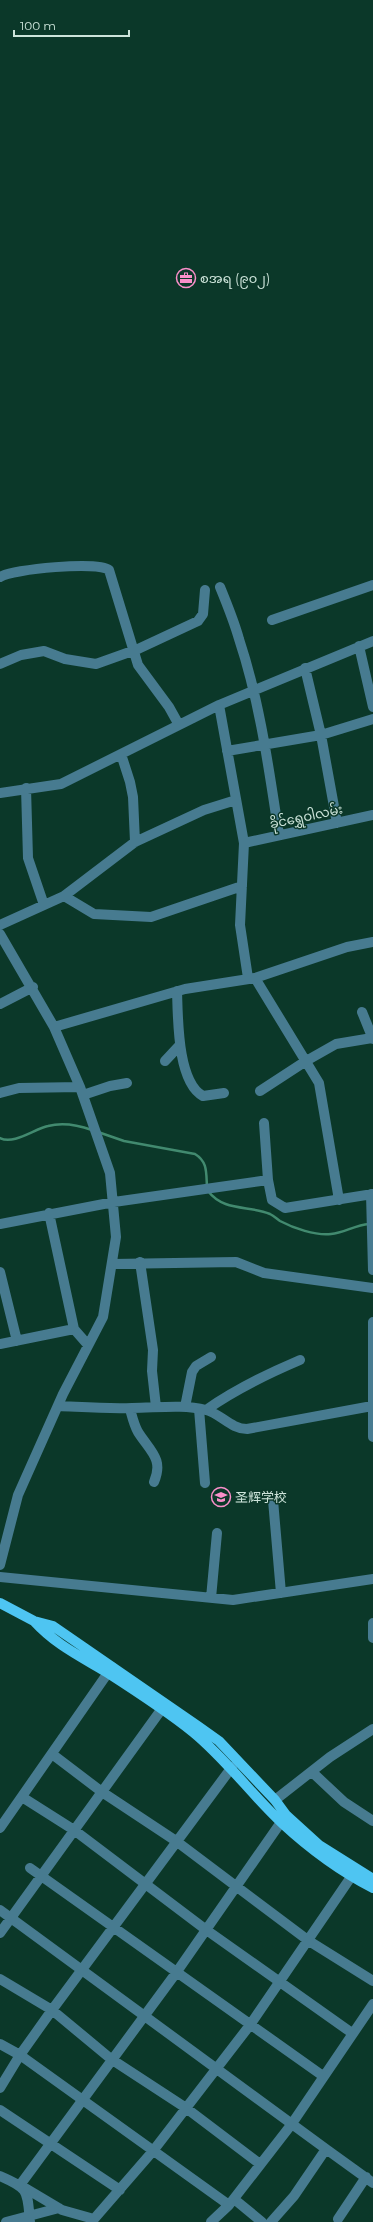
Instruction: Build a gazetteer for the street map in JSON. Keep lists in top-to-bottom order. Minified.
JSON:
{"streets":{"street":["ခိုင်ရွှေဝါလမ်း"]},"places":{"office":["စအရ (၉၀၂)"],"school or university":["圣辉学校"]},"scale_bar":"100 m"}
